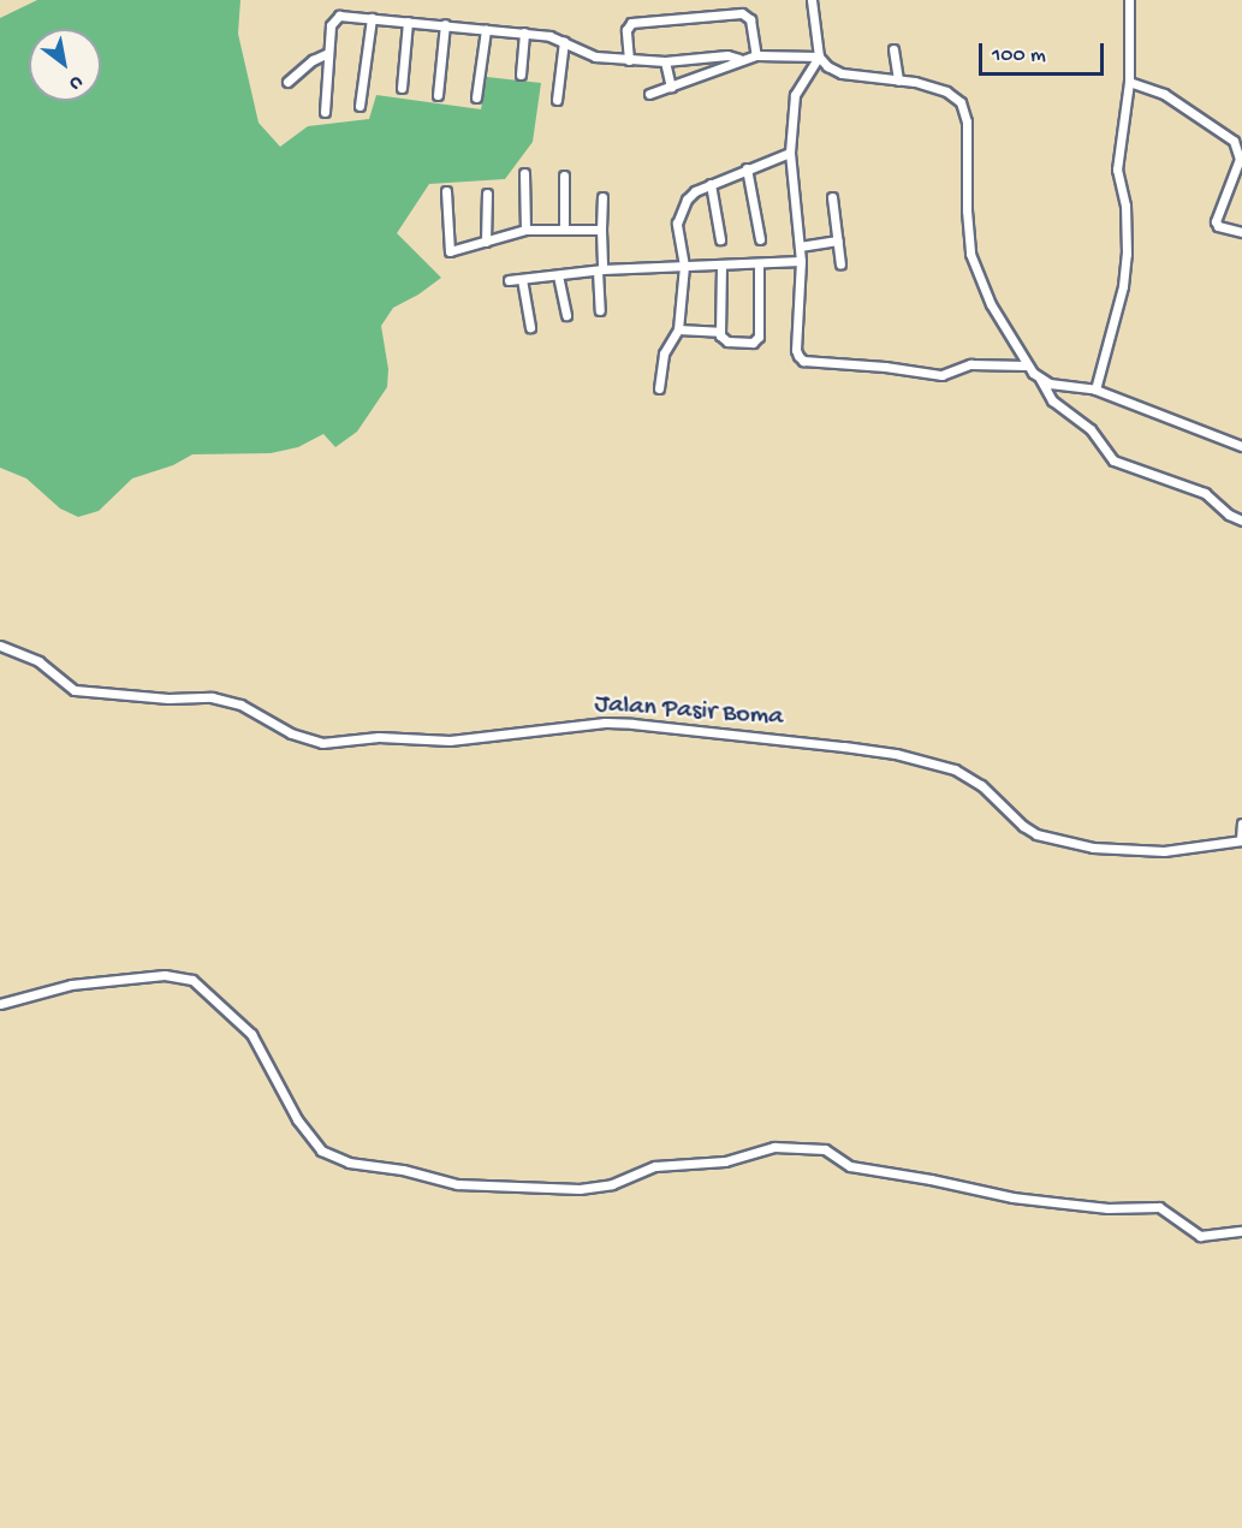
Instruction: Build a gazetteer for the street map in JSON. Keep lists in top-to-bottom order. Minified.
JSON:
{"streets":{"street":["Jalan Pasir Boma"]},"scale_bar":"100 m","north":"bottom right"}
